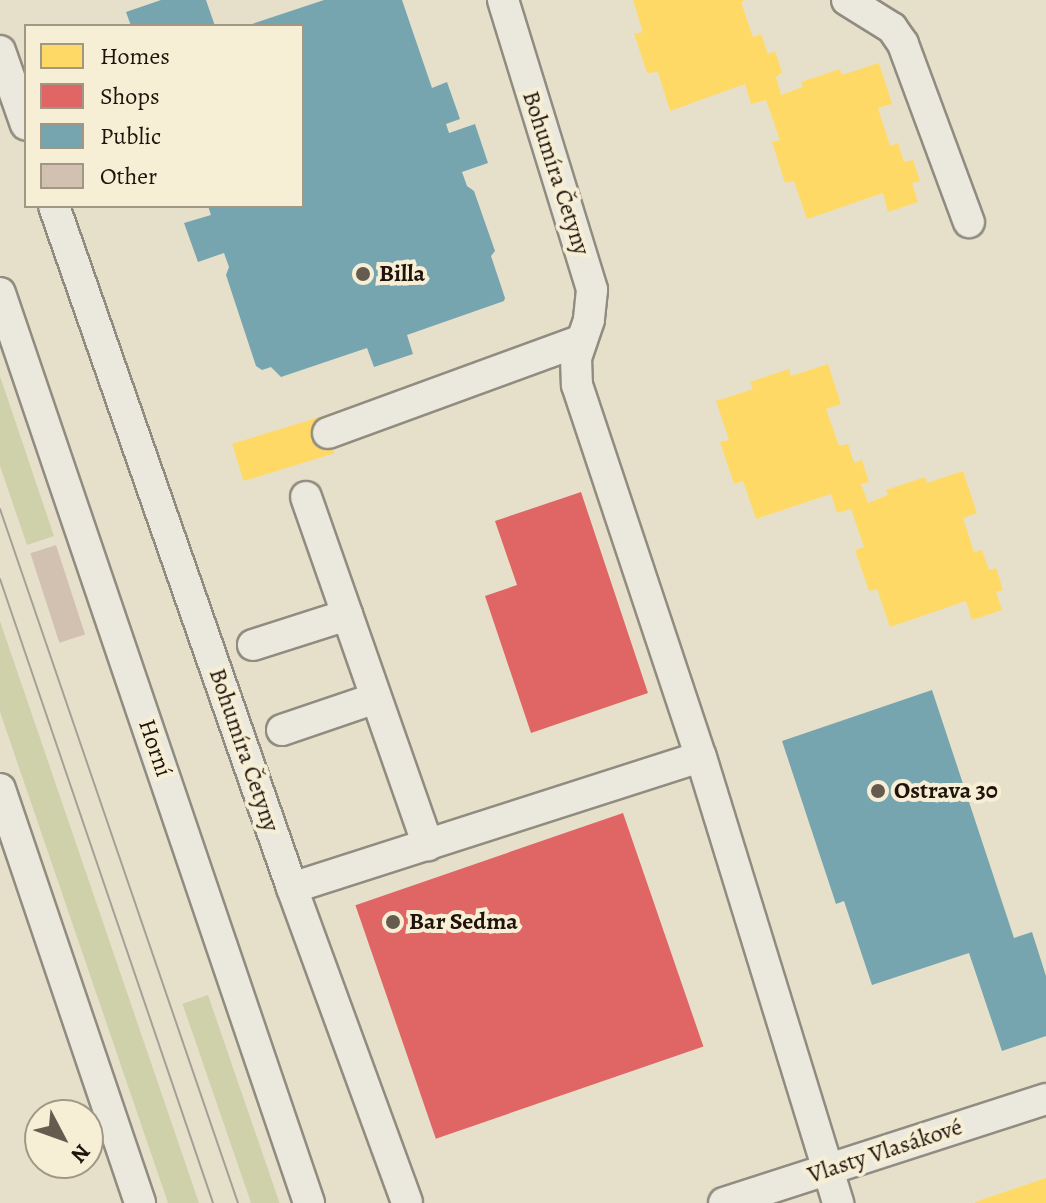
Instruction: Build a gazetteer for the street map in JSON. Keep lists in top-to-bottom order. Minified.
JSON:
{"streets":{"street":["Bohumíra Četyny","Horní","Vlasty Vlasákové"]},"crossings":[["Bohumíra Četyny","Vlasty Vlasákové"]],"places":["Billa","Ostrava 30","Bar Sedma"],"legend":["Homes","Shops","Public","Other"],"north":"bottom right"}
